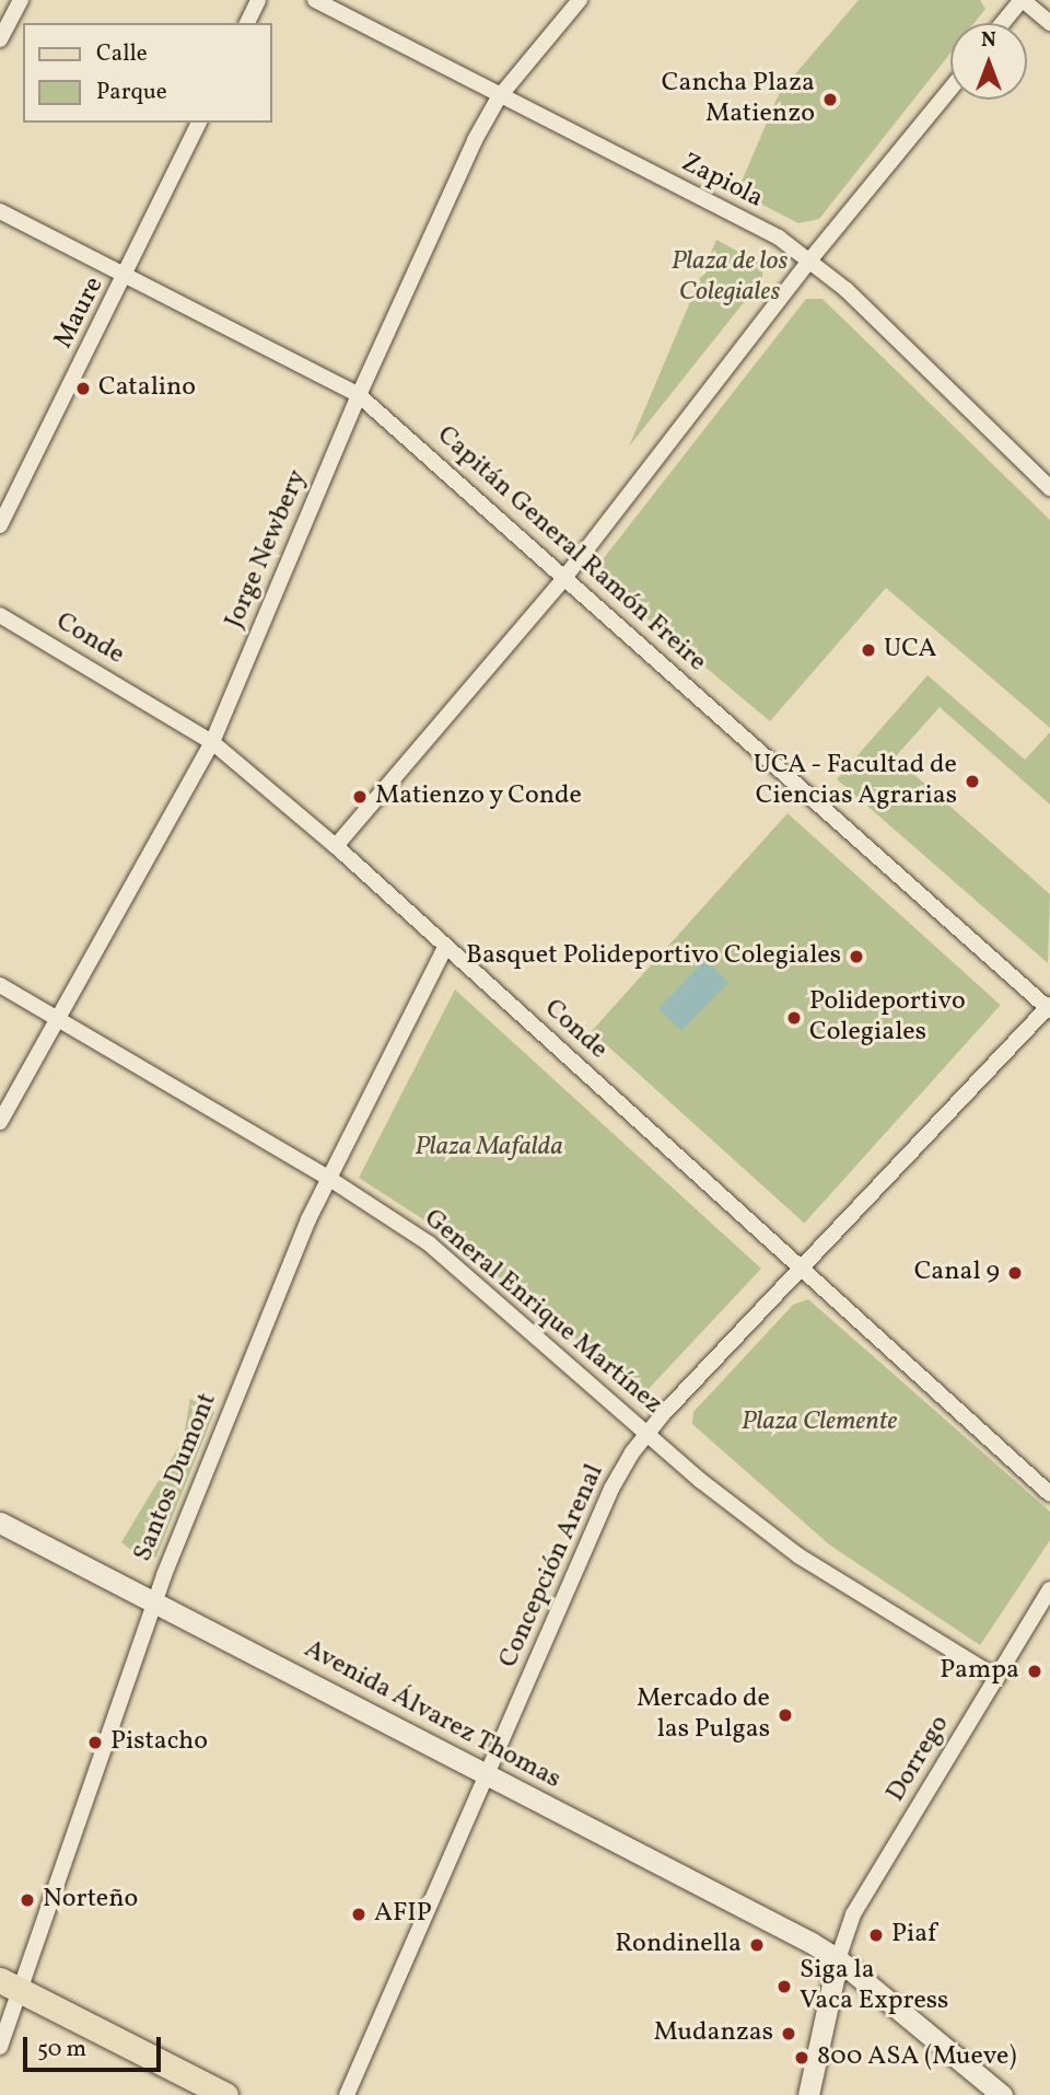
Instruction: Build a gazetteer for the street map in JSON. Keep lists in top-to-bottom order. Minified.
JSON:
{"streets":{"main road":["Avenida Álvarez Thomas"],"street":["Zapiola","Maure","Jorge Newbery","Capitán General Ramón Freire","Conde","General Enrique Martínez","Santos Dumont","Concepción Arenal","Dorrego"]},"crossings":[["Zapiola","Jorge Newbery"],["Maure","Capitán General Ramón Freire"],["Jorge Newbery","Capitán General Ramón Freire"],["Jorge Newbery","Conde"],["Jorge Newbery","General Enrique Martínez"],["Capitán General Ramón Freire","Concepción Arenal"],["Conde","Santos Dumont"],["Conde","Concepción Arenal"],["General Enrique Martínez","Santos Dumont"],["General Enrique Martínez","Concepción Arenal"],["General Enrique Martínez","Dorrego"],["Santos Dumont","Avenida Álvarez Thomas"],["Concepción Arenal","Avenida Álvarez Thomas"],["Avenida Álvarez Thomas","Dorrego"]],"parks":["Plaza de los Colegiales","Plaza Mafalda","Plaza Clemente"],"places":["Cancha Plaza Matienzo","Catalino","UCA","UCA - Facultad de Ciencias Agrarias","Matienzo y Conde","Basquet Polideportivo Colegiales","Polideportivo Colegiales","Canal 9","Pampa","Mercado de las Pulgas","Pistacho","Norteño","AFIP","Piaf","Rondinella","Siga la Vaca Express","Mudanzas","800 ASA (Mueve)"],"legend":["Calle","Parque"],"scale_bar":"50 m","north":"top"}
